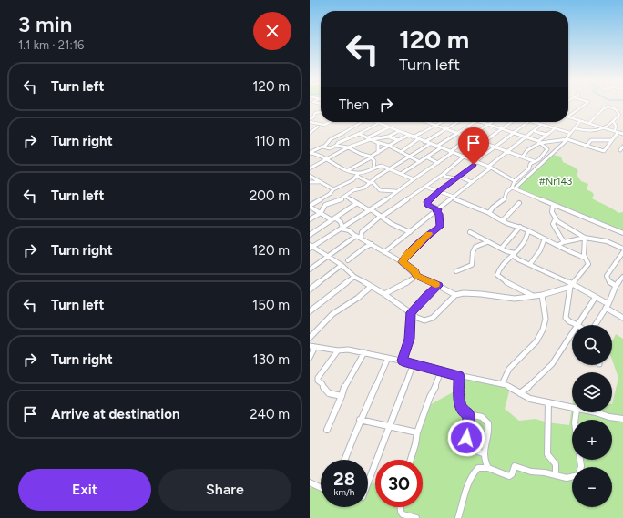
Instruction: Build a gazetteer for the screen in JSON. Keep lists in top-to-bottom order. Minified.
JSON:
{"parks":["#Nr143"],"page":{"heading":["3 min","1.1 km · 21:16"],"turn":["120 m","Turn left"],"list":[{"name":"Turn left","value":"120 m"},{"name":"Turn right","value":"110 m"},{"name":"Turn left","value":"200 m"},{"name":"Turn right","value":"120 m"},{"name":"Turn left","value":"150 m"},{"name":"Turn right","value":"130 m"},{"name":"Arrive at destination","value":"240 m"}],"then":"Then","map_buttons":["+","−"],"speed":"28 km/h","limit":"30","buttons":["Exit","Share"]}}
